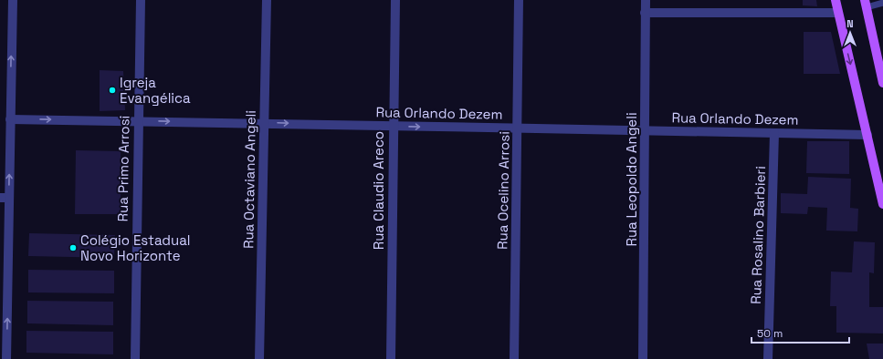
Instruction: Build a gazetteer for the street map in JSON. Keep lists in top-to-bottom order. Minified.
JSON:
{"streets":{"street":["Rua Orlando Dezem","Rua Primo Arrosi","Rua Octaviano Angeli","Rua Leopoldo Angeli","Rua Claudio Areco","Rua Ocelino Arrosi","Rua Rosalino Barbieri"]},"crossings":[["Rua Orlando Dezem","Rua Primo Arrosi"],["Rua Orlando Dezem","Rua Octaviano Angeli"],["Rua Orlando Dezem","Rua Leopoldo Angeli"],["Rua Orlando Dezem","Rua Claudio Areco"],["Rua Orlando Dezem","Rua Ocelino Arrosi"],["Rua Orlando Dezem","Rua Rosalino Barbieri"]],"one_way":["Rua Orlando Dezem"],"places":["Igreja Evangélica","Colégio Estadual Novo Horizonte"],"scale_bar":"50 m","north":"top"}
